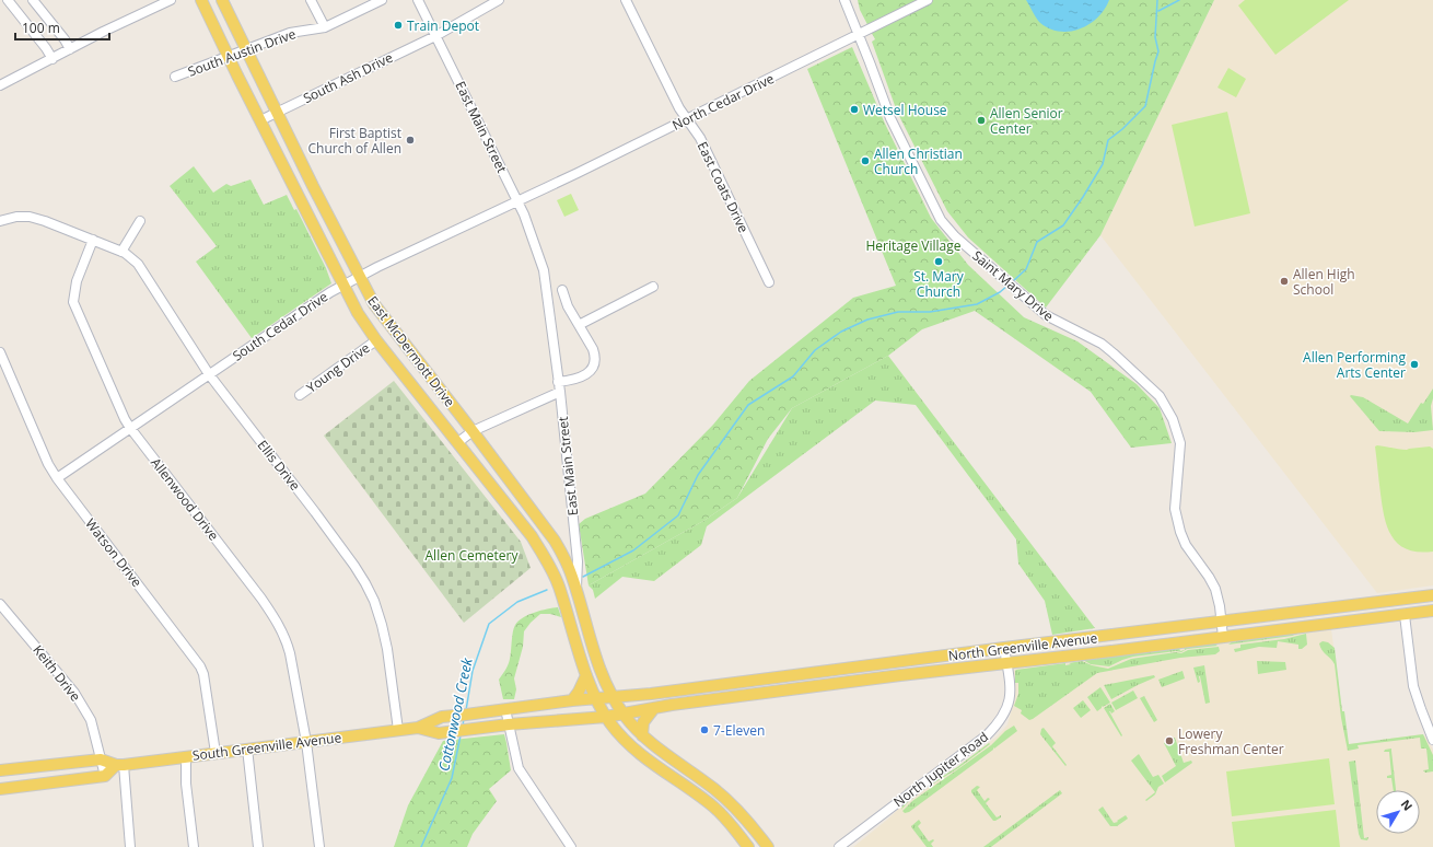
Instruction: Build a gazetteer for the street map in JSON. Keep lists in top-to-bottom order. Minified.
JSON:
{"streets":{"main road":["East Main Street","East McDermott Drive","North Greenville Avenue","South Greenville Avenue"],"street":["South Austin Drive","South Ash Drive","North Cedar Drive","East Coats Drive","Saint Mary Drive","South Cedar Drive","Young Drive","Ellis Drive","Allenwood Drive","Watson Drive","Keith Drive","North Jupiter Road"]},"crossings":[["South Austin Drive","East McDermott Drive"],["South Ash Drive","East Main Street"],["South Ash Drive","East McDermott Drive"],["North Cedar Drive","East Main Street"],["North Cedar Drive","East Coats Drive"],["North Cedar Drive","Saint Mary Drive"],["North Cedar Drive","South Cedar Drive"],["East Main Street","South Cedar Drive"],["East Main Street","East McDermott Drive"],["East Main Street","North Greenville Avenue"],["East Main Street","South Greenville Avenue"],["Saint Mary Drive","North Greenville Avenue"],["South Cedar Drive","East McDermott Drive"],["South Cedar Drive","Ellis Drive"],["South Cedar Drive","Allenwood Drive"],["South Cedar Drive","Watson Drive"],["East McDermott Drive","Young Drive"],["Ellis Drive","Allenwood Drive"],["Ellis Drive","South Greenville Avenue"],["Allenwood Drive","South Greenville Avenue"],["Watson Drive","South Greenville Avenue"],["North Greenville Avenue","South Greenville Avenue"],["North Greenville Avenue","North Jupiter Road"],["Keith Drive","South Greenville Avenue"]],"water":["Cottonwood Creek"],"parks":["Heritage Village","Allen Cemetery"],"places":["Train Depot","Wetsel House","Allen Senior Center","First Baptist Church of Allen","Allen Christian Church","St. Mary Church","Allen High School","Allen Performing Arts Center","7-Eleven","Lowery Freshman Center"],"scale_bar":"100 m","north":"top right"}
